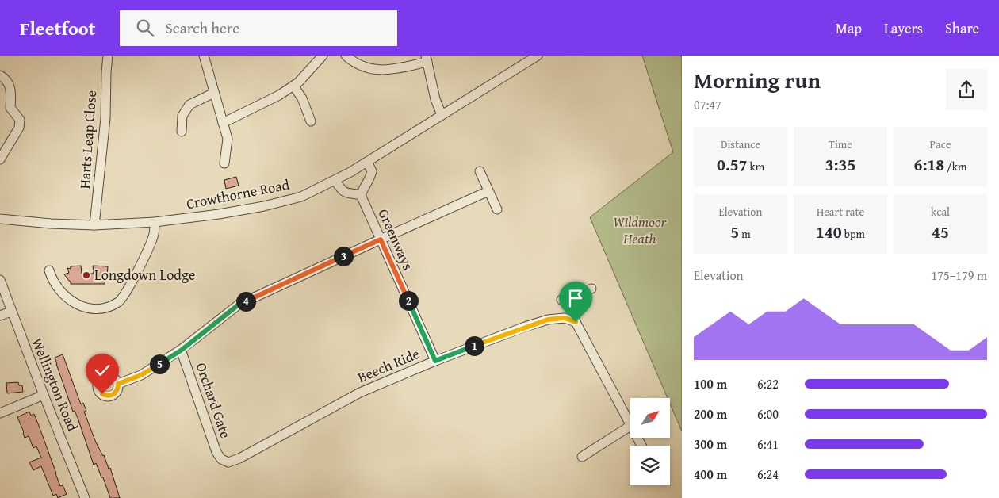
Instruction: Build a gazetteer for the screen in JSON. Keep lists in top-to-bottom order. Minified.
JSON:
{"streets":{"street":["Harts Leap Close","Crowthorne Road","Greenways","Beech Ride","Wellington Road","Orchard Gate"]},"crossings":[["Harts Leap Close","Crowthorne Road"],["Greenways","Beech Ride"],["Beech Ride","Orchard Gate"]],"parks":["Wildmoor Heath"],"places":["Longdown Lodge"],"north":"top right","page":{"header":"Fleetfoot","search":"Search here","nav":["Map","Layers","Share"],"heading":["Morning run","07:47"],"stats":[["Distance","0.57 km"],["Time","3:35"],["Pace","6:18 /km"],["Elevation","5 m"],["Heart rate","140 bpm"],["kcal","45"]],"pins":["3","2","4","1","5"],"chart":["Elevation","175–179 m"],"list":[{"name":"100 m","note":"6:22"},{"name":"200 m","note":"6:00"},{"name":"300 m","note":"6:41"},{"name":"400 m","note":"6:24"}]}}
